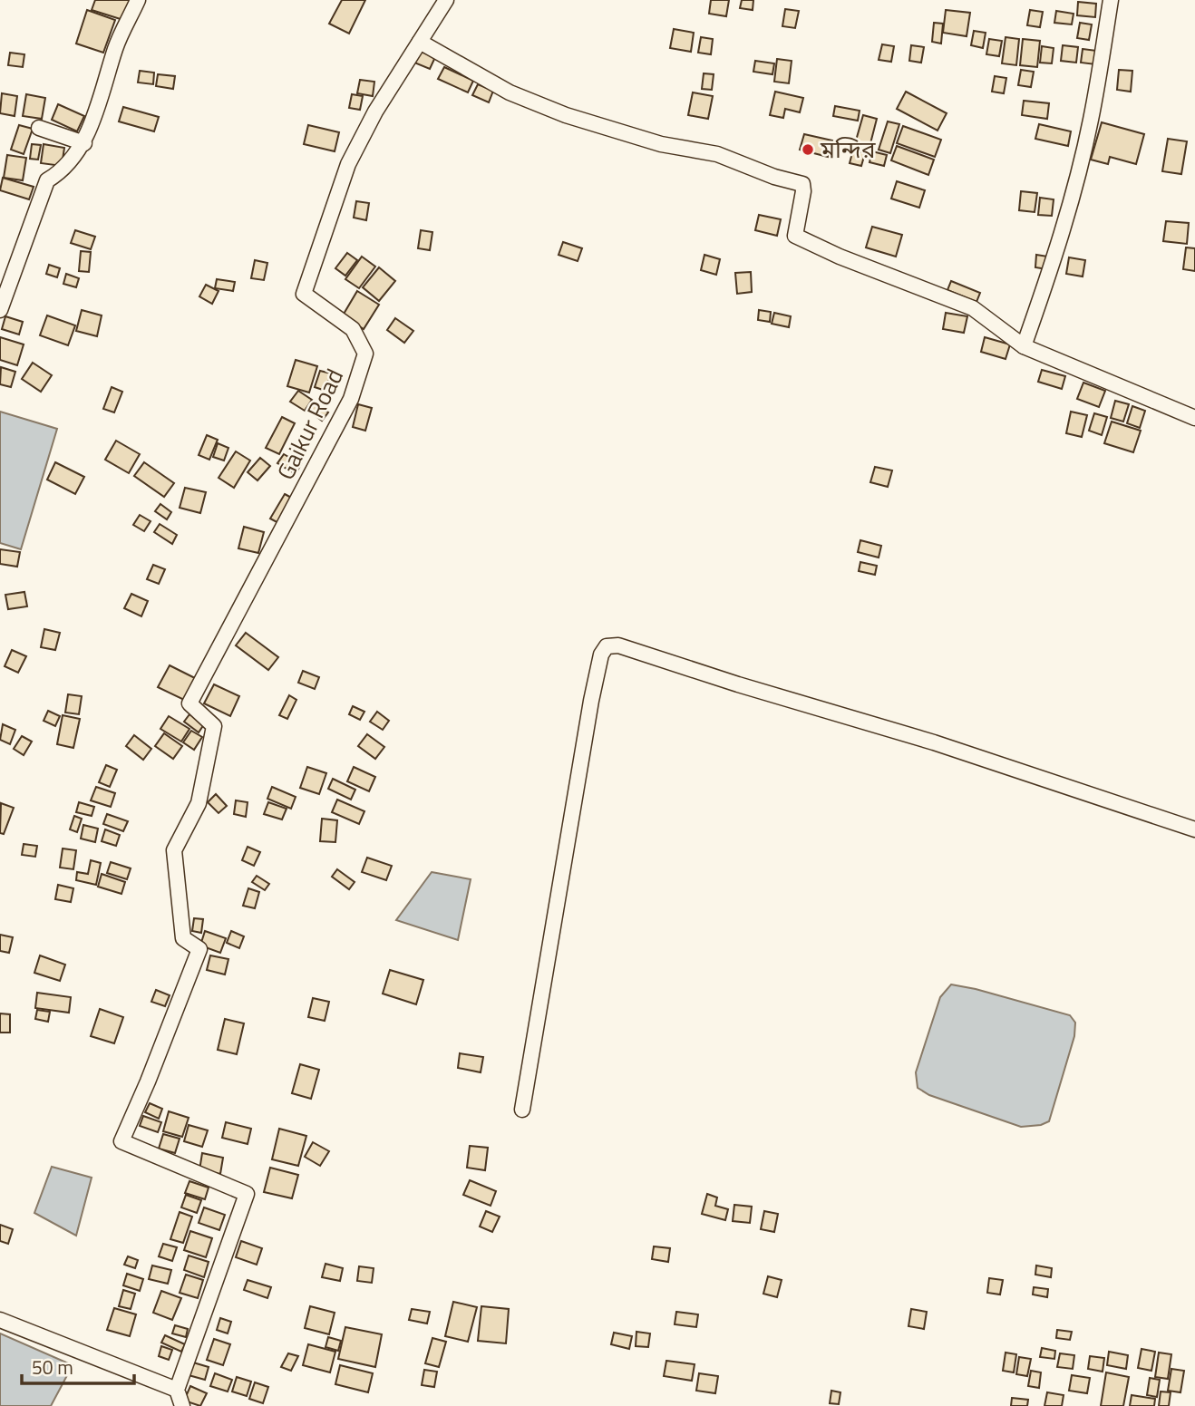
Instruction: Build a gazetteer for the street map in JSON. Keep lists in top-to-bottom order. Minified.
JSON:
{"streets":{"street":["Gaikur Road"]},"places":["মন্দির"],"scale_bar":"50 m"}
